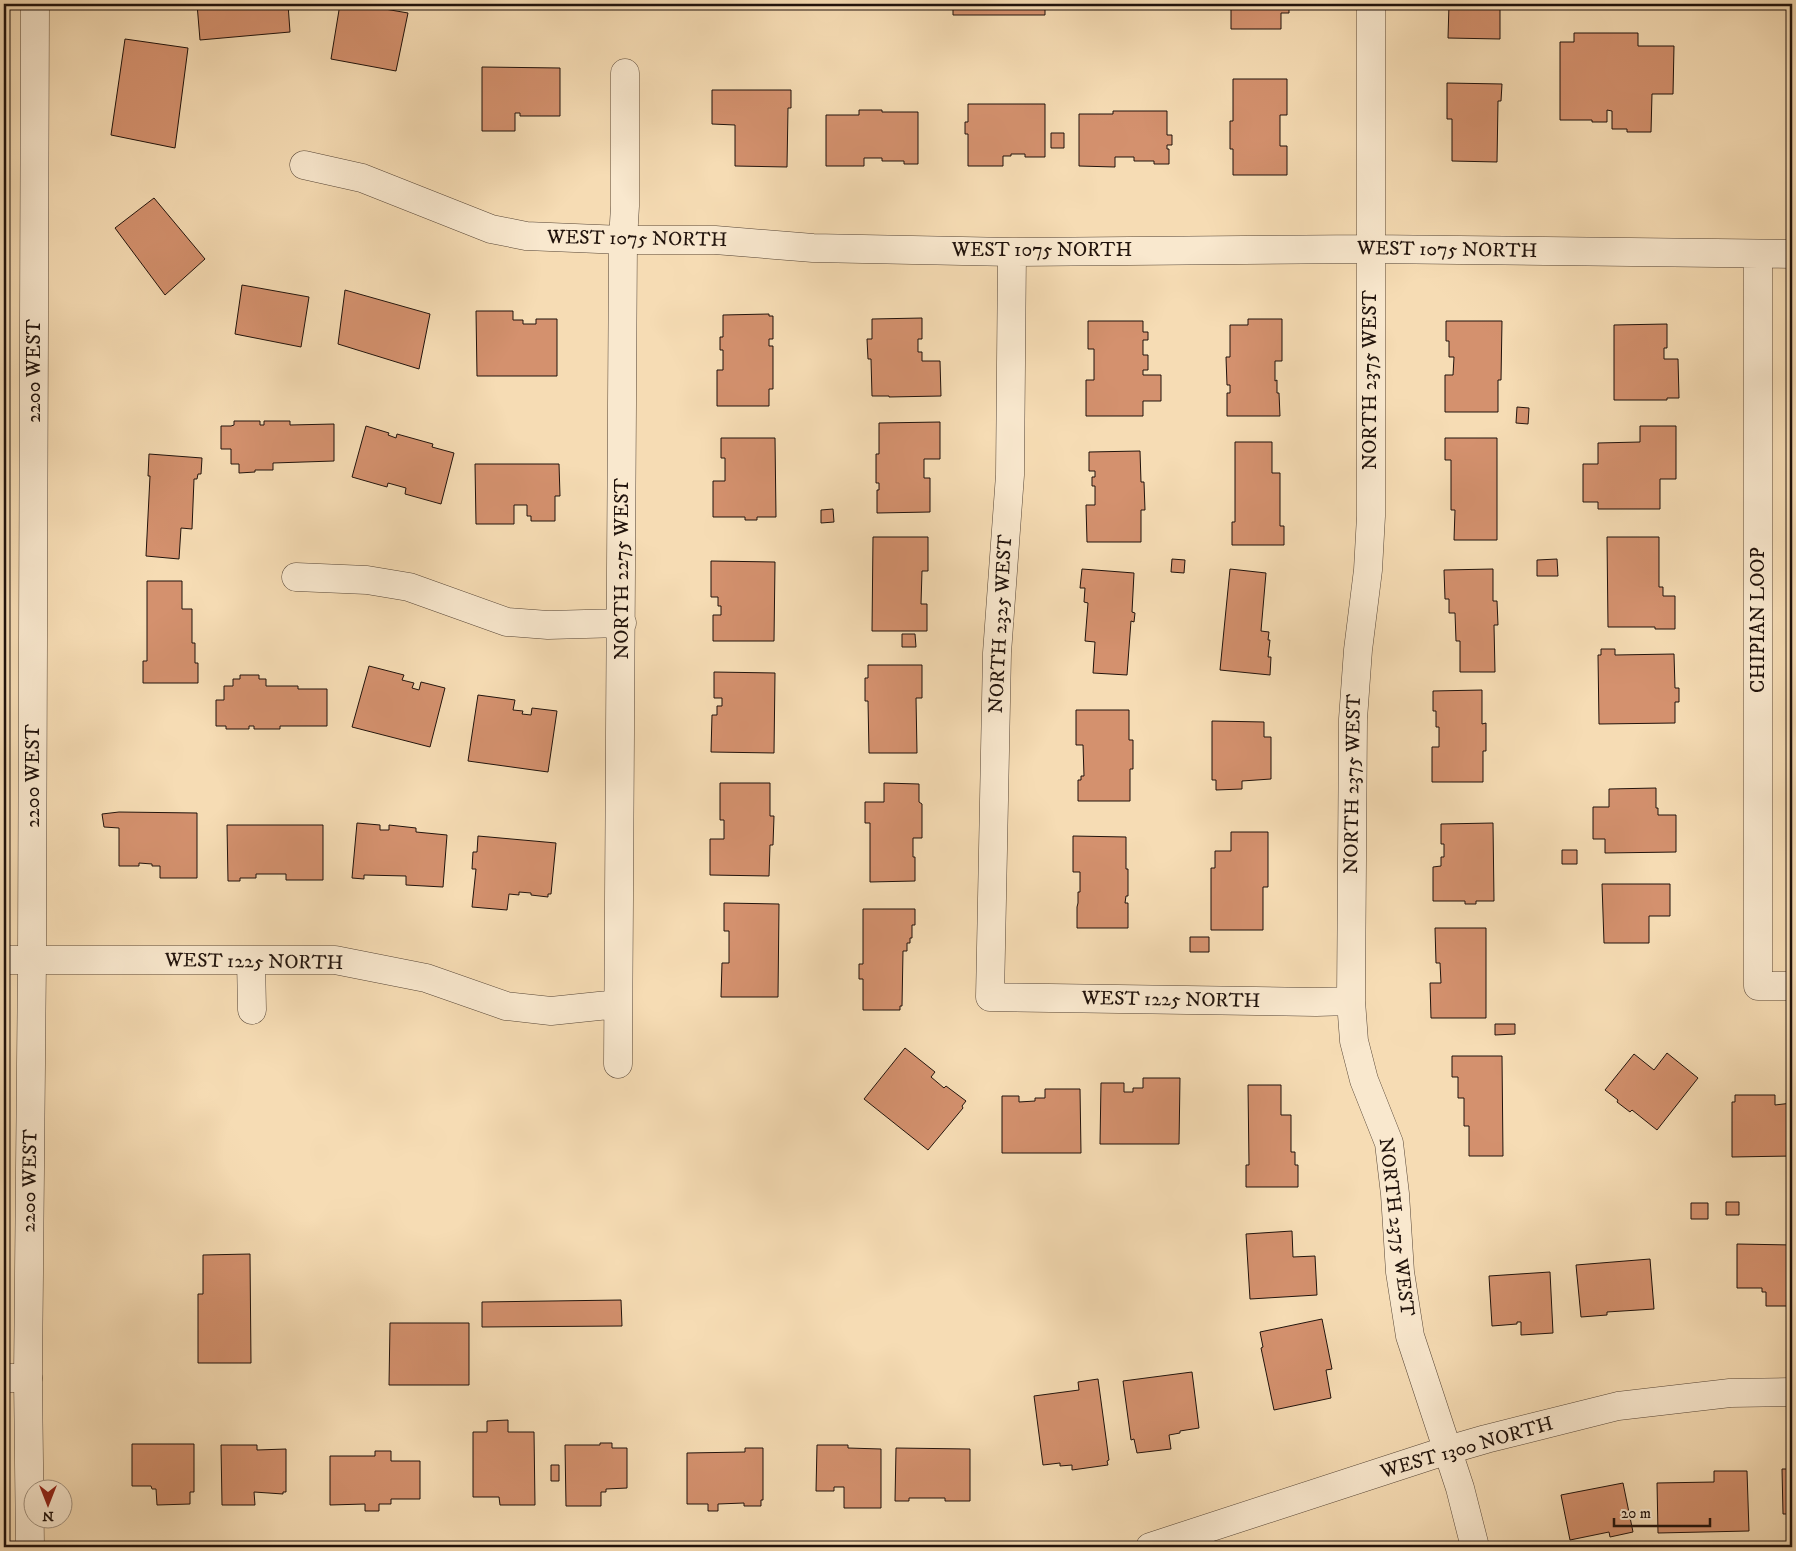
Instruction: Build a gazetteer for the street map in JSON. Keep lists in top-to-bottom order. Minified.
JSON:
{"streets":{"street":["WEST 1075 NORTH","2200 WEST","NORTH 2375 WEST","NORTH 2275 WEST","CHIPIAN LOOP","NORTH 2325 WEST","WEST 1225 NORTH","WEST 1300 NORTH"]},"crossings":[["WEST 1075 NORTH","NORTH 2375 WEST"],["WEST 1075 NORTH","NORTH 2275 WEST"],["WEST 1075 NORTH","CHIPIAN LOOP"],["WEST 1075 NORTH","NORTH 2325 WEST"],["2200 WEST","WEST 1225 NORTH"],["NORTH 2375 WEST","WEST 1225 NORTH"],["NORTH 2375 WEST","WEST 1300 NORTH"],["NORTH 2275 WEST","WEST 1225 NORTH"],["NORTH 2325 WEST","WEST 1225 NORTH"]],"scale_bar":"20 m","north":"bottom"}
